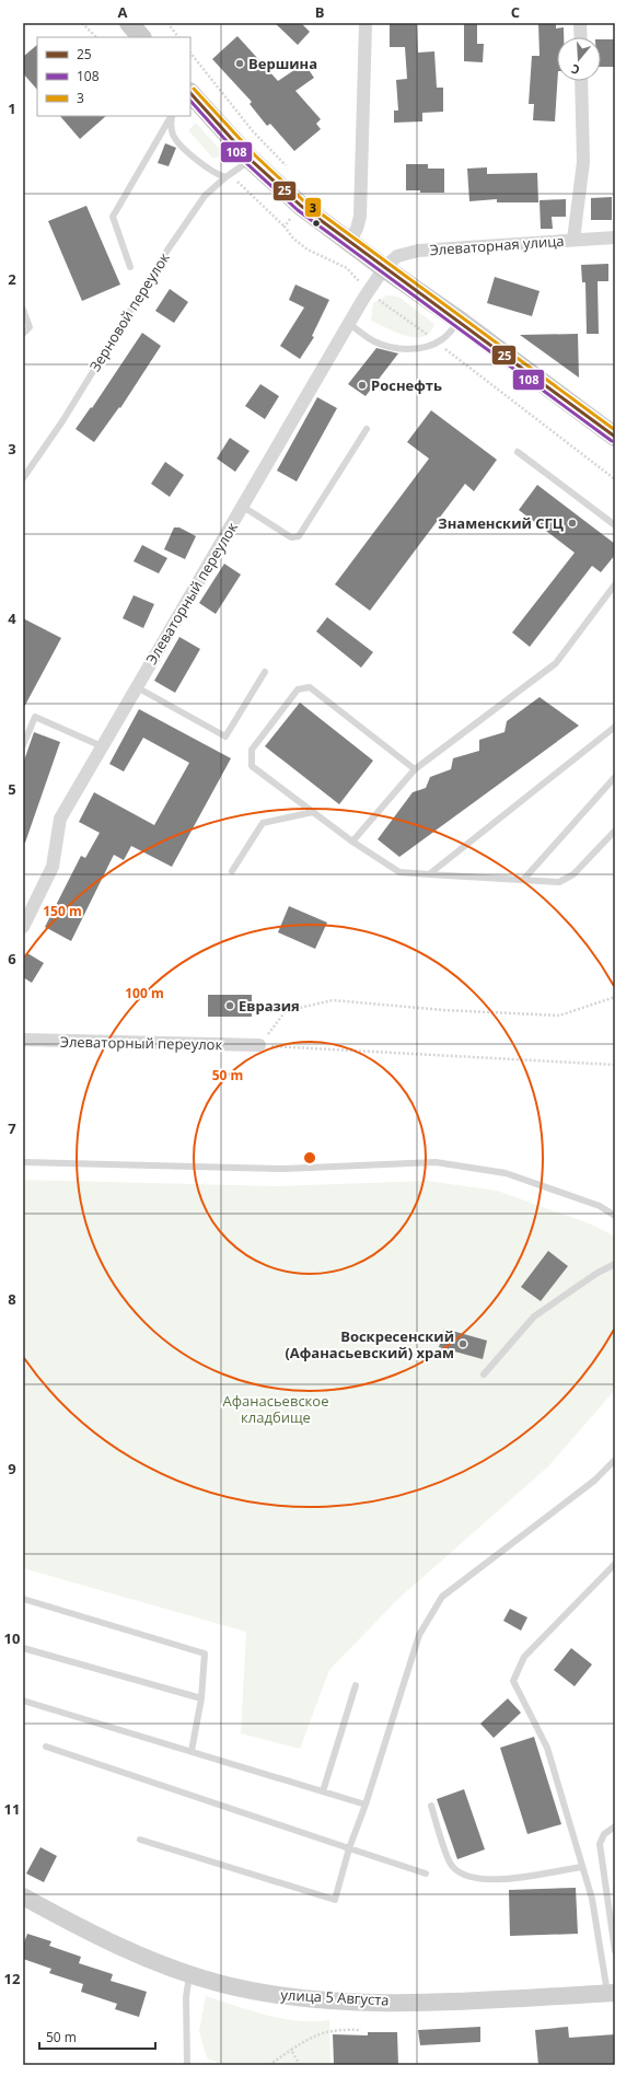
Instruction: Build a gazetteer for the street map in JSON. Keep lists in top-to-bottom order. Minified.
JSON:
{"streets":{"main road":["улица 5 Августа"],"street":["Элеваторная улица","Элеваторный переулок"],"lane":["Зерновой переулок"]},"crossings":[["Элеваторная улица","Элеваторный переулок"]],"parks":["Афанасьевское кладбище"],"places":["Вершина","Роснефть","Знаменский СГЦ","Евразия","Воскресенский (Афанасьевский) храм"],"lines":["transit line 3","transit line 25","transit line 108"],"legend":["25","108","3"],"scale_bar":"50 m","north":"bottom","grid":{"columns":["A","B","C"],"rows":["1","2","3","4","5","6","7","8","9","10","11","12"]},"rings":["150 m","100 m","50 m"]}
